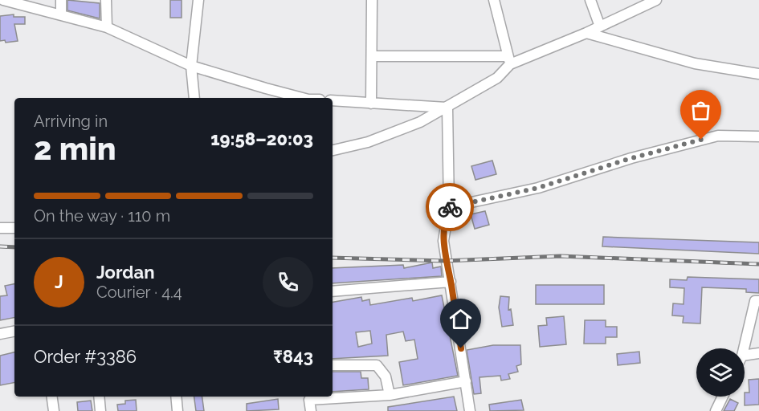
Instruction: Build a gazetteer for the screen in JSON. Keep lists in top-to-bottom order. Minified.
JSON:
{"page":{"heading":["2 min","Arriving in","19:58–20:03"],"panel":["Jordan","Courier · 4.4","Order #3386","₹843"],"bar":"On the way · 110 m","round":"J"}}
